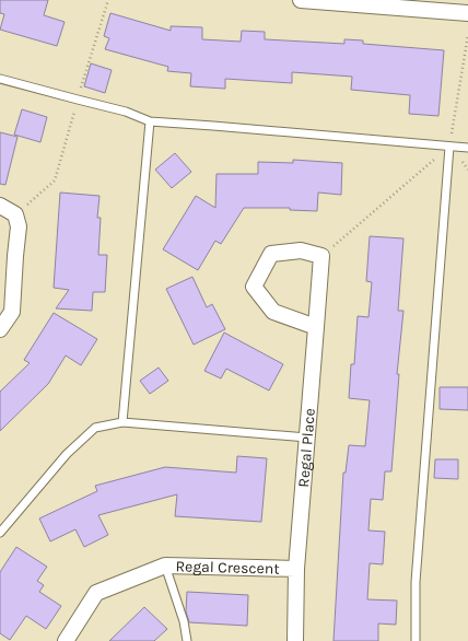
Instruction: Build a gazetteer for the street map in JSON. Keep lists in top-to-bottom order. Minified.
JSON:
{"streets":{"street":["Regal Place","Regal Crescent"]},"crossings":[["Regal Place","Regal Crescent"]]}
